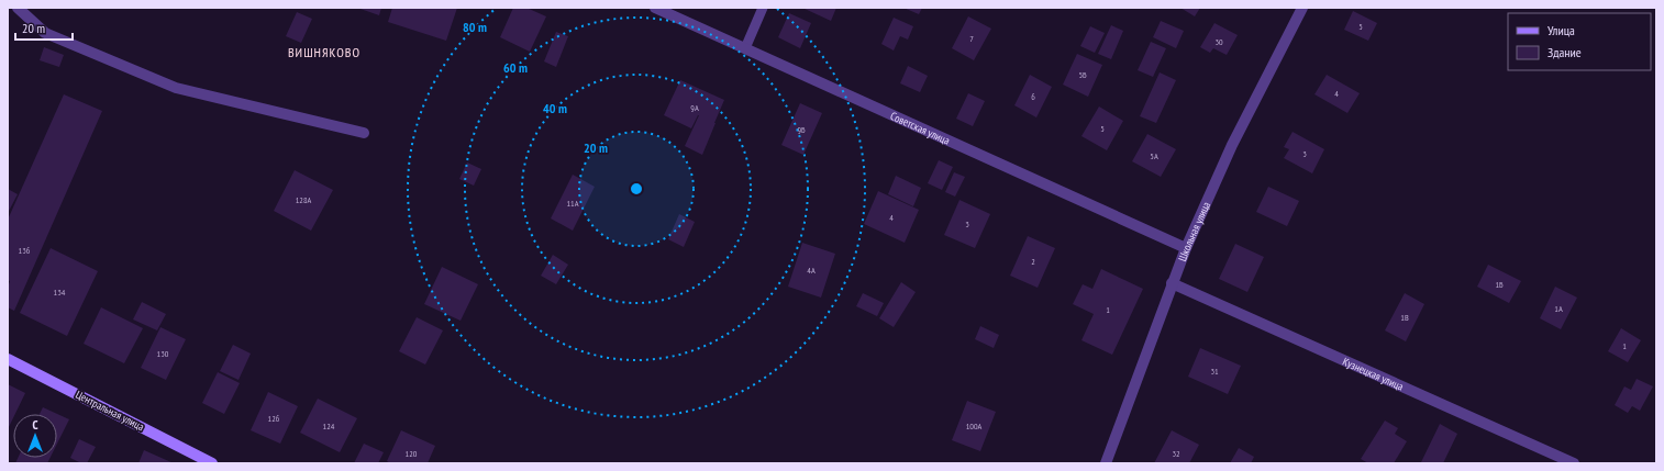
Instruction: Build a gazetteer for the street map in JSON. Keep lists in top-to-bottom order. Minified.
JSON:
{"streets":{"street":["Советская улица","Школьная улица","Кузнецкая улица","Центральная улица"]},"crossings":[["Советская улица","Школьная улица"],["Школьная улица","Кузнецкая улица"]],"districts":["ВИШНЯКОВО"],"house_numbers":["5","7","30","5Б","4","6","9А","5","9Б","3","5А","128А","11А","4","3","136","2","4А","1Б","134","1А","1","1В","1","130","31","126","124","100А","120","32"],"legend":["Улица","Здание"],"scale_bar":"20 m","north":"top","rings":["80 m","60 m","40 m","20 m"]}
